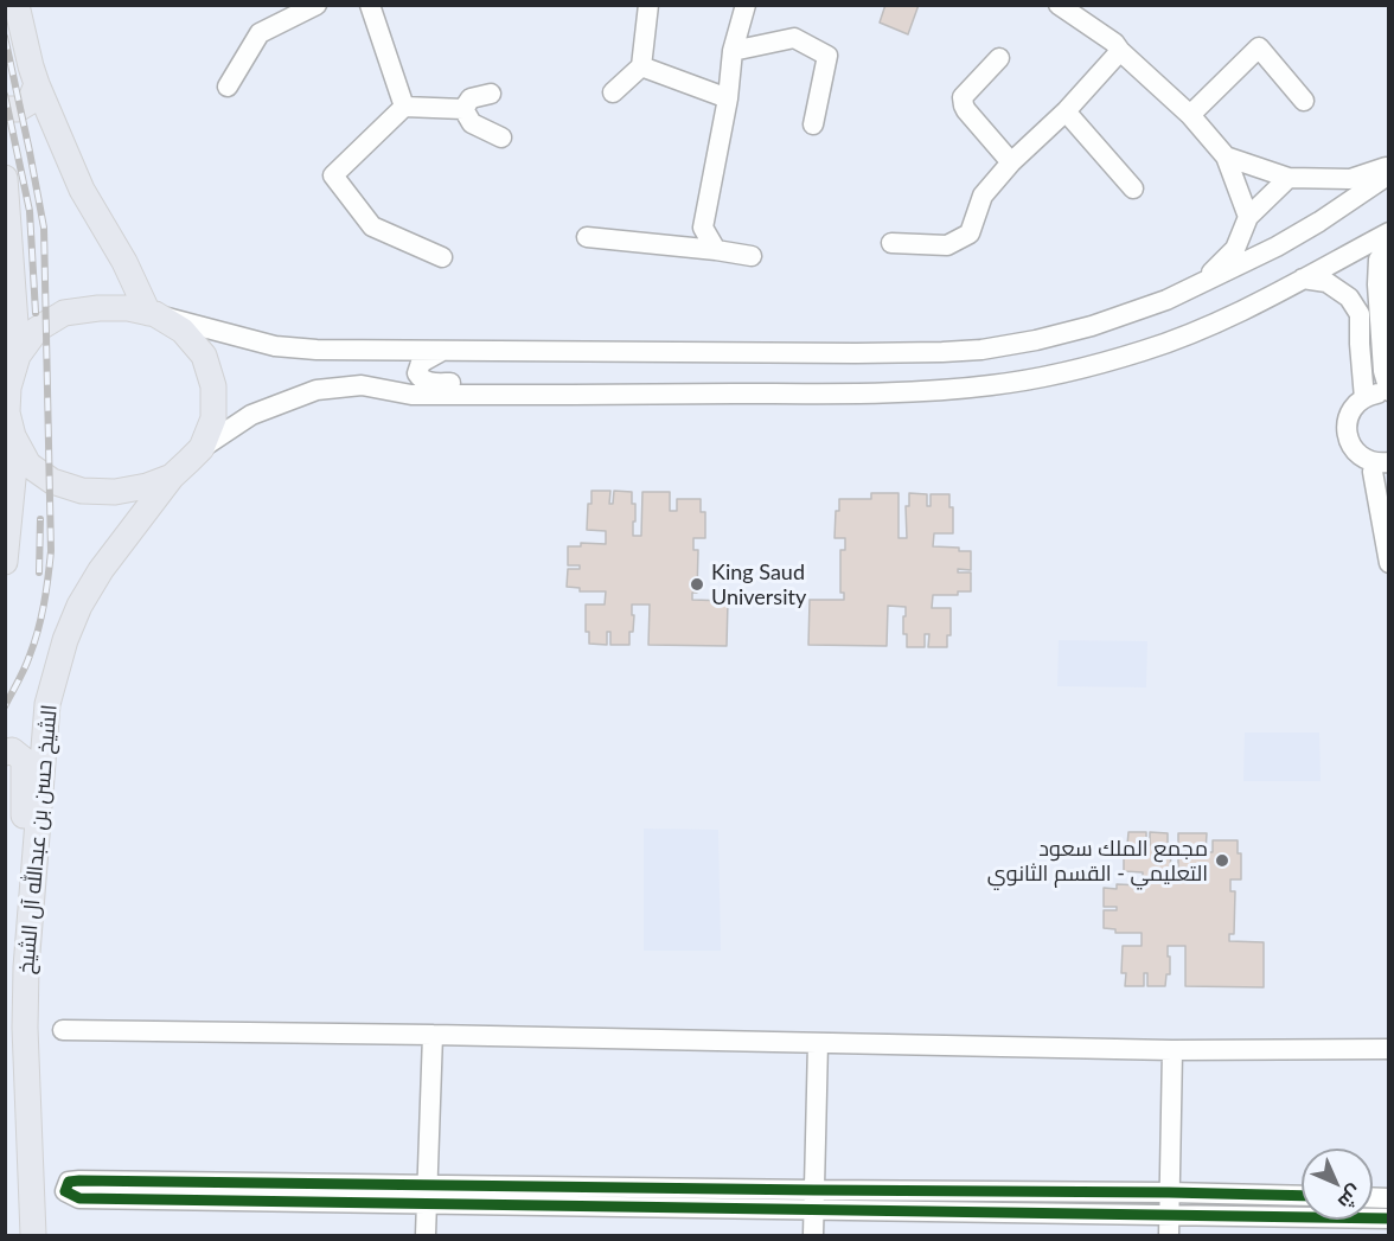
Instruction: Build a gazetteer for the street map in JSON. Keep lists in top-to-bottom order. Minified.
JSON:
{"streets":{"main road":["الشيخ حسن بن عبدالله آل الشيخ"]},"places":["King Saud University","مجمع الملك سعود التعليمي - القسم الثانوي"],"north":"bottom right"}
